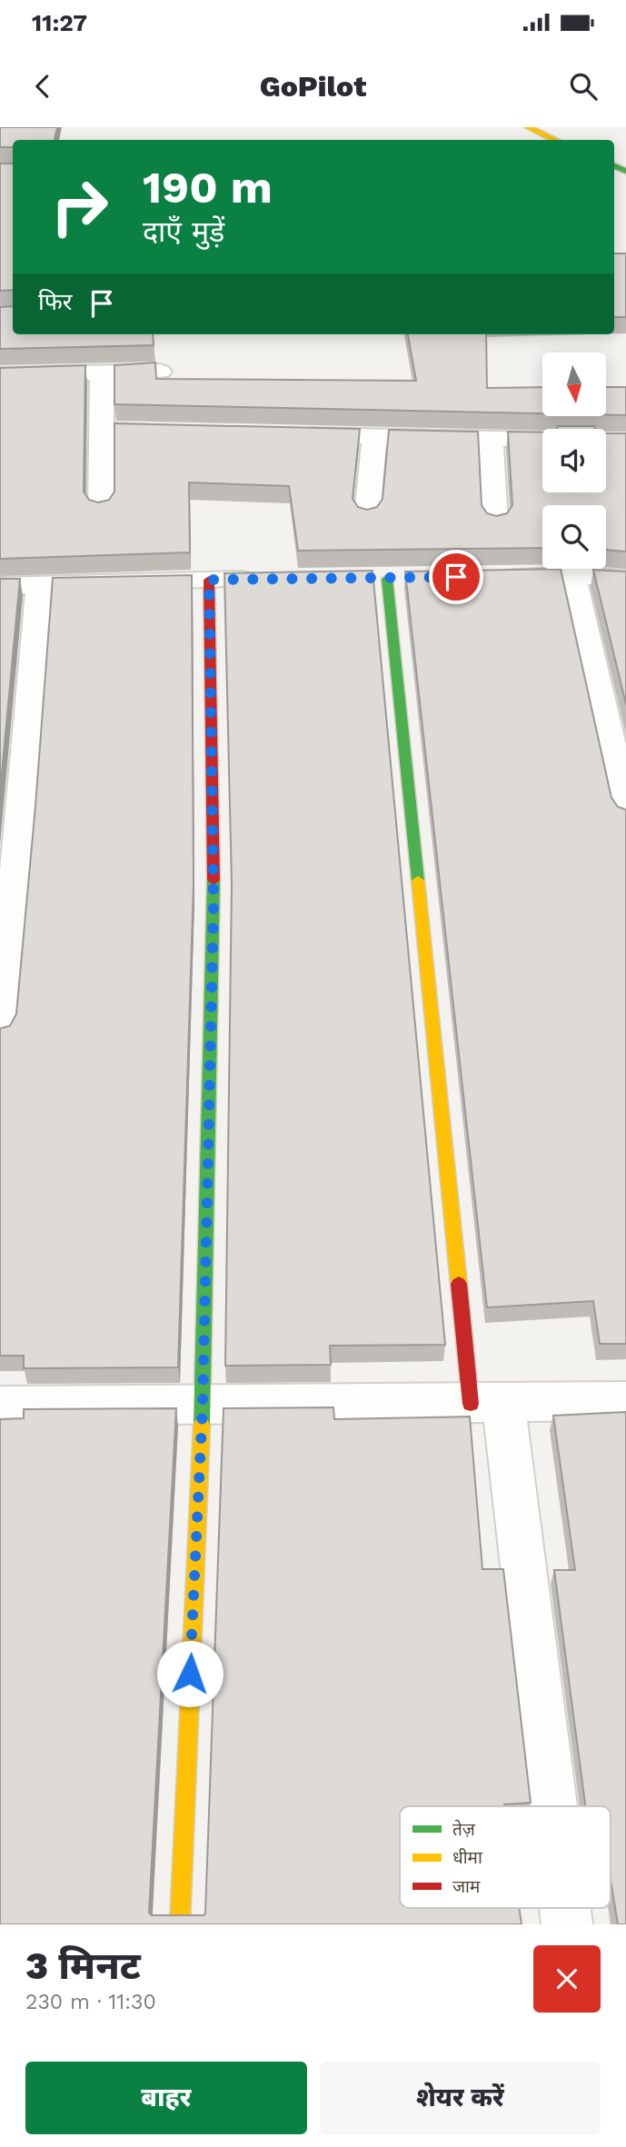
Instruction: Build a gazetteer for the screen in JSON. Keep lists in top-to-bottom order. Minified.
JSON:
{"legend":["तेज़","धीमा","जाम"],"north":"bottom","page":{"status":"11:27","header":"GoPilot","turn":["190 m","दाएँ मुड़ें"],"then":"फिर","heading":["3 मिनट","230 m · 11:30"],"buttons":["बाहर","शेयर करें"]}}
